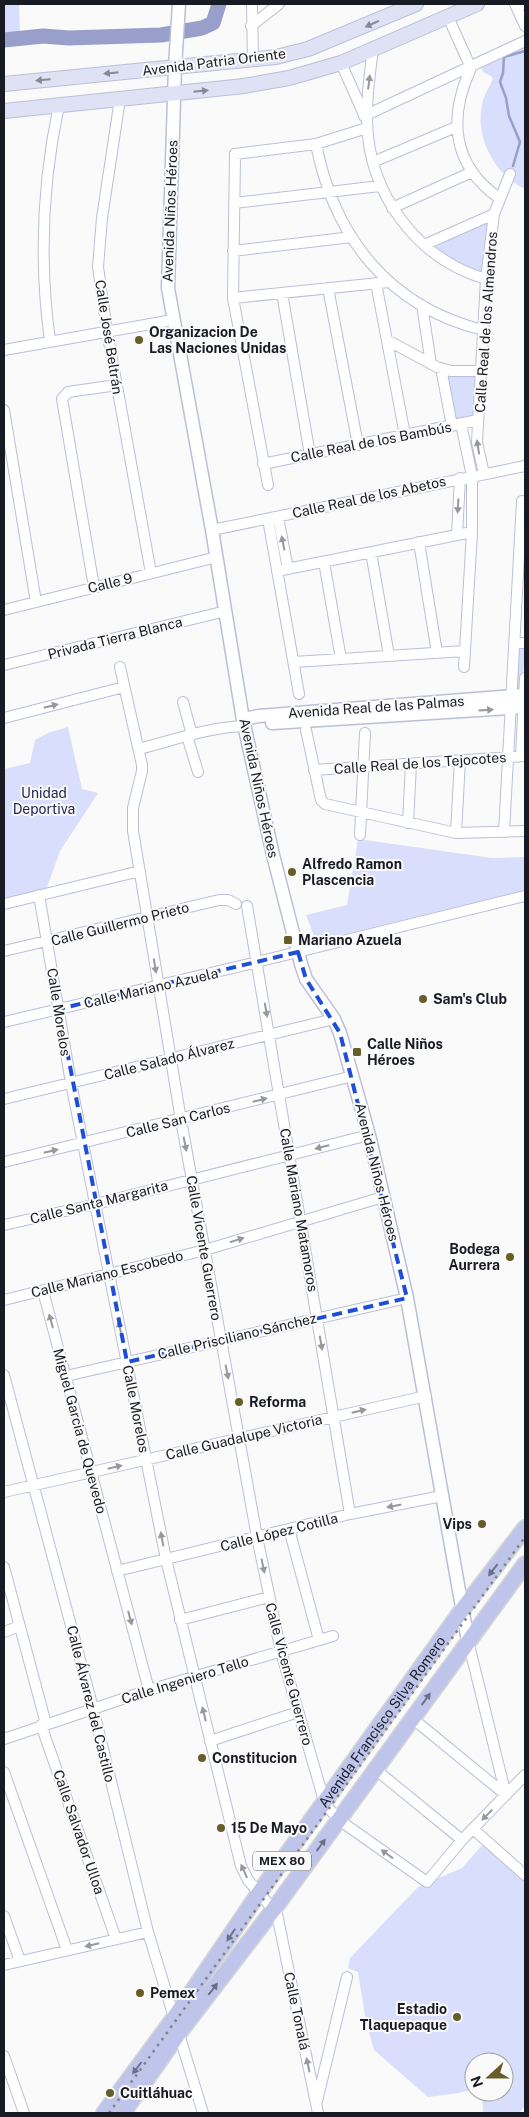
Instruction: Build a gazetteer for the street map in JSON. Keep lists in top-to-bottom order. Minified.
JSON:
{"streets":{"main road":["Avenida Patria Oriente","Avenida Francisco Silva Romero","MEX 80"],"street":["Avenida Niños Héroes","Calle Real de los Almendros","Calle José Beltrán","Calle Real de los Bambús","Calle Real de los Abetos","Calle 9","Privada Tierra Blanca","Avenida Real de las Palmas","Calle Real de los Tejocotes","Calle Guillermo Prieto","Calle Mariano Azuela","Calle Morelos","Calle Salado Álvarez","Calle San Carlos","Calle Santa Margarita","Calle Mariano Matamoros","Calle Vicente Guerrero","Calle Mariano Escobedo","Calle Prisciliano Sánchez","Miguel Garcia de Quevedo","Calle Guadalupe Victoria","Calle López Cotilla","Calle Ingeniero Tello","Calle Álvarez del Castillo","Calle Salvador Ulloa","Calle Tonalá"]},"crossings":[["Avenida Patria Oriente","Avenida Niños Héroes"],["Avenida Patria Oriente","Calle José Beltrán"],["Avenida Niños Héroes","Calle Real de los Abetos"],["Avenida Niños Héroes","Calle 9"],["Avenida Niños Héroes","Privada Tierra Blanca"],["Avenida Niños Héroes","Avenida Real de las Palmas"],["Avenida Niños Héroes","Calle Mariano Azuela"],["Avenida Niños Héroes","Calle Salado Álvarez"],["Avenida Niños Héroes","Calle San Carlos"],["Avenida Niños Héroes","Calle Santa Margarita"],["Avenida Niños Héroes","Calle Mariano Escobedo"],["Avenida Niños Héroes","Calle Prisciliano Sánchez"],["Avenida Niños Héroes","Calle Guadalupe Victoria"],["Avenida Niños Héroes","Calle López Cotilla"],["Avenida Niños Héroes","Avenida Francisco Silva Romero"],["Calle Real de los Almendros","Calle Real de los Bambús"],["Calle Real de los Almendros","Calle Real de los Abetos"],["Calle José Beltrán","Calle 9"],["Avenida Real de las Palmas","Calle Vicente Guerrero"],["Calle Guillermo Prieto","Calle Morelos"],["Calle Guillermo Prieto","Calle Vicente Guerrero"],["Calle Mariano Azuela","Calle Morelos"],["Calle Mariano Azuela","Calle Mariano Matamoros"],["Calle Mariano Azuela","Calle Vicente Guerrero"],["Calle Morelos","Calle Salado Álvarez"],["Calle Morelos","Calle San Carlos"],["Calle Morelos","Calle Santa Margarita"],["Calle Morelos","Calle Mariano Escobedo"],["Calle Morelos","Calle Prisciliano Sánchez"],["Calle Morelos","Calle Guadalupe Victoria"],["Calle Morelos","Calle López Cotilla"],["Calle Morelos","Calle Ingeniero Tello"],["Calle Morelos","Avenida Francisco Silva Romero"],["Calle Morelos","Calle Tonalá"],["Calle Salado Álvarez","Calle Mariano Matamoros"],["Calle Salado Álvarez","Calle Vicente Guerrero"],["Calle San Carlos","Calle Mariano Matamoros"],["Calle San Carlos","Calle Vicente Guerrero"],["Calle Santa Margarita","Calle Mariano Matamoros"],["Calle Santa Margarita","Calle Vicente Guerrero"],["Calle Mariano Matamoros","Calle Mariano Escobedo"],["Calle Mariano Matamoros","Calle Prisciliano Sánchez"],["Calle Mariano Matamoros","Calle Guadalupe Victoria"],["Calle Mariano Matamoros","Calle López Cotilla"],["Calle Vicente Guerrero","Calle Mariano Escobedo"],["Calle Vicente Guerrero","Calle Prisciliano Sánchez"],["Calle Vicente Guerrero","Calle Guadalupe Victoria"],["Calle Vicente Guerrero","Calle López Cotilla"],["Calle Vicente Guerrero","Calle Ingeniero Tello"],["Calle Vicente Guerrero","Avenida Francisco Silva Romero"],["Calle Mariano Escobedo","Miguel Garcia de Quevedo"],["Calle Prisciliano Sánchez","Miguel Garcia de Quevedo"],["Miguel Garcia de Quevedo","Calle Guadalupe Victoria"],["Miguel Garcia de Quevedo","Calle López Cotilla"],["Miguel Garcia de Quevedo","Calle Ingeniero Tello"],["Calle Guadalupe Victoria","Calle Álvarez del Castillo"],["Calle Ingeniero Tello","Calle Álvarez del Castillo"],["Calle Ingeniero Tello","Calle Salvador Ulloa"],["Calle Álvarez del Castillo","Avenida Francisco Silva Romero"],["Avenida Francisco Silva Romero","Calle Tonalá"]],"one_way":["Calle Morelos","Calle San Carlos"],"parks":["Unidad Deportiva"],"places":{"other":["Organizacion De Las Naciones Unidas","Alfredo Ramon Plascencia","Sam's Club","Bodega Aurrera","Reforma","Vips","Constitucion","15 De Mayo","Pemex","Estadio Tlaquepaque","Cuitláhuac"],"transit":["Mariano Azuela","Calle Niños Héroes"]},"north":"left"}
